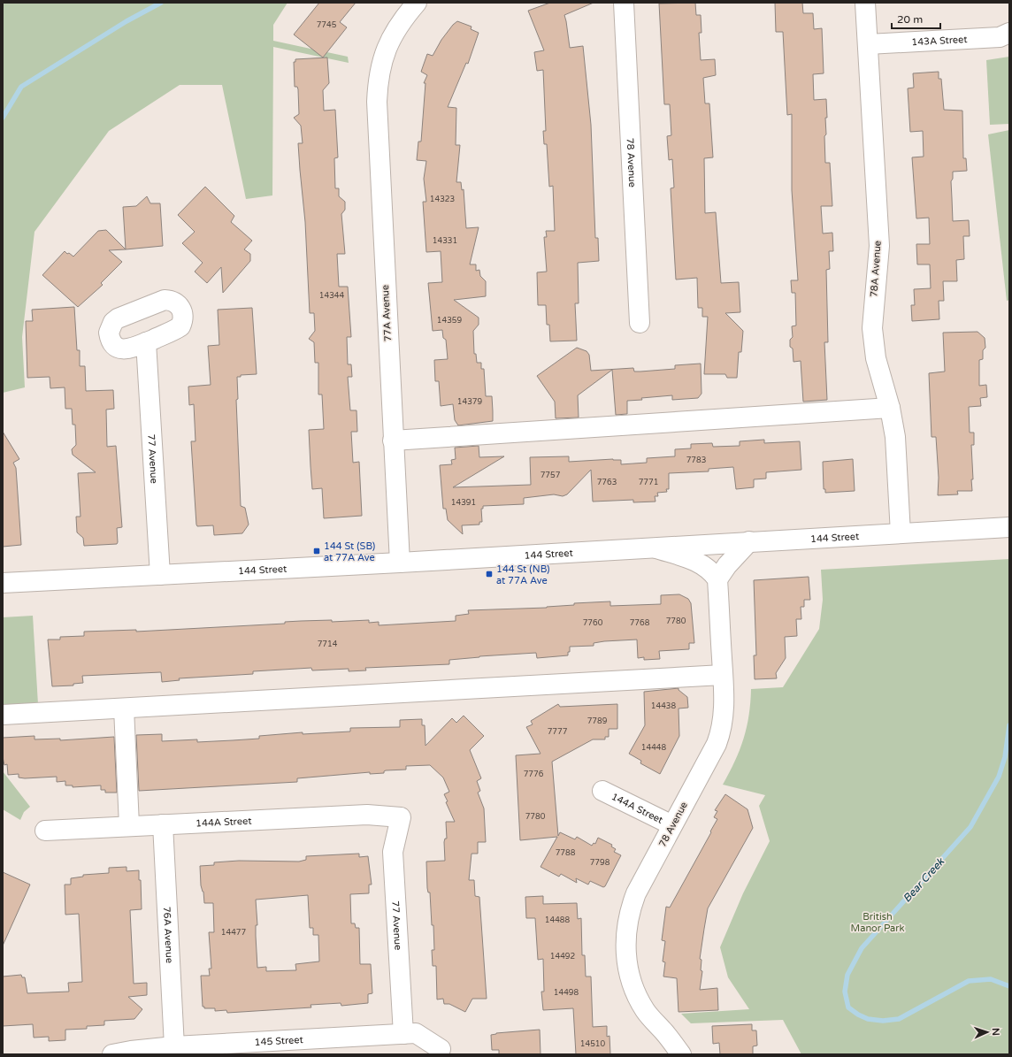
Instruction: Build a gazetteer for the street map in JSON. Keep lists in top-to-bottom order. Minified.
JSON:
{"streets":{"street":["143A Street","78 Avenue","78A Avenue","77A Avenue","77 Avenue","144 Street","144A Street","76A Avenue","145 Street"]},"crossings":[["143A Street","78A Avenue"],["78 Avenue","144A Street"],["78A Avenue","144 Street"],["77A Avenue","144 Street"],["77 Avenue","144 Street"],["77 Avenue","144A Street"],["77 Avenue","145 Street"],["144A Street","76A Avenue"],["76A Avenue","145 Street"]],"water":["Bear Creek"],"parks":["British Manor Park"],"places":{"transit":["144 St (SB) at 77A Ave","144 St (NB) at 77A Ave"]},"house_numbers":["7745","14323","14331","14344","14359","14379","7783","7757","7763","7771","14391","7780","7760","7768","7714","14438","7789","7777","14448","7776","7780","7788","7798","14488","14477","14492","14498","14510"],"scale_bar":"20 m","north":"right"}
